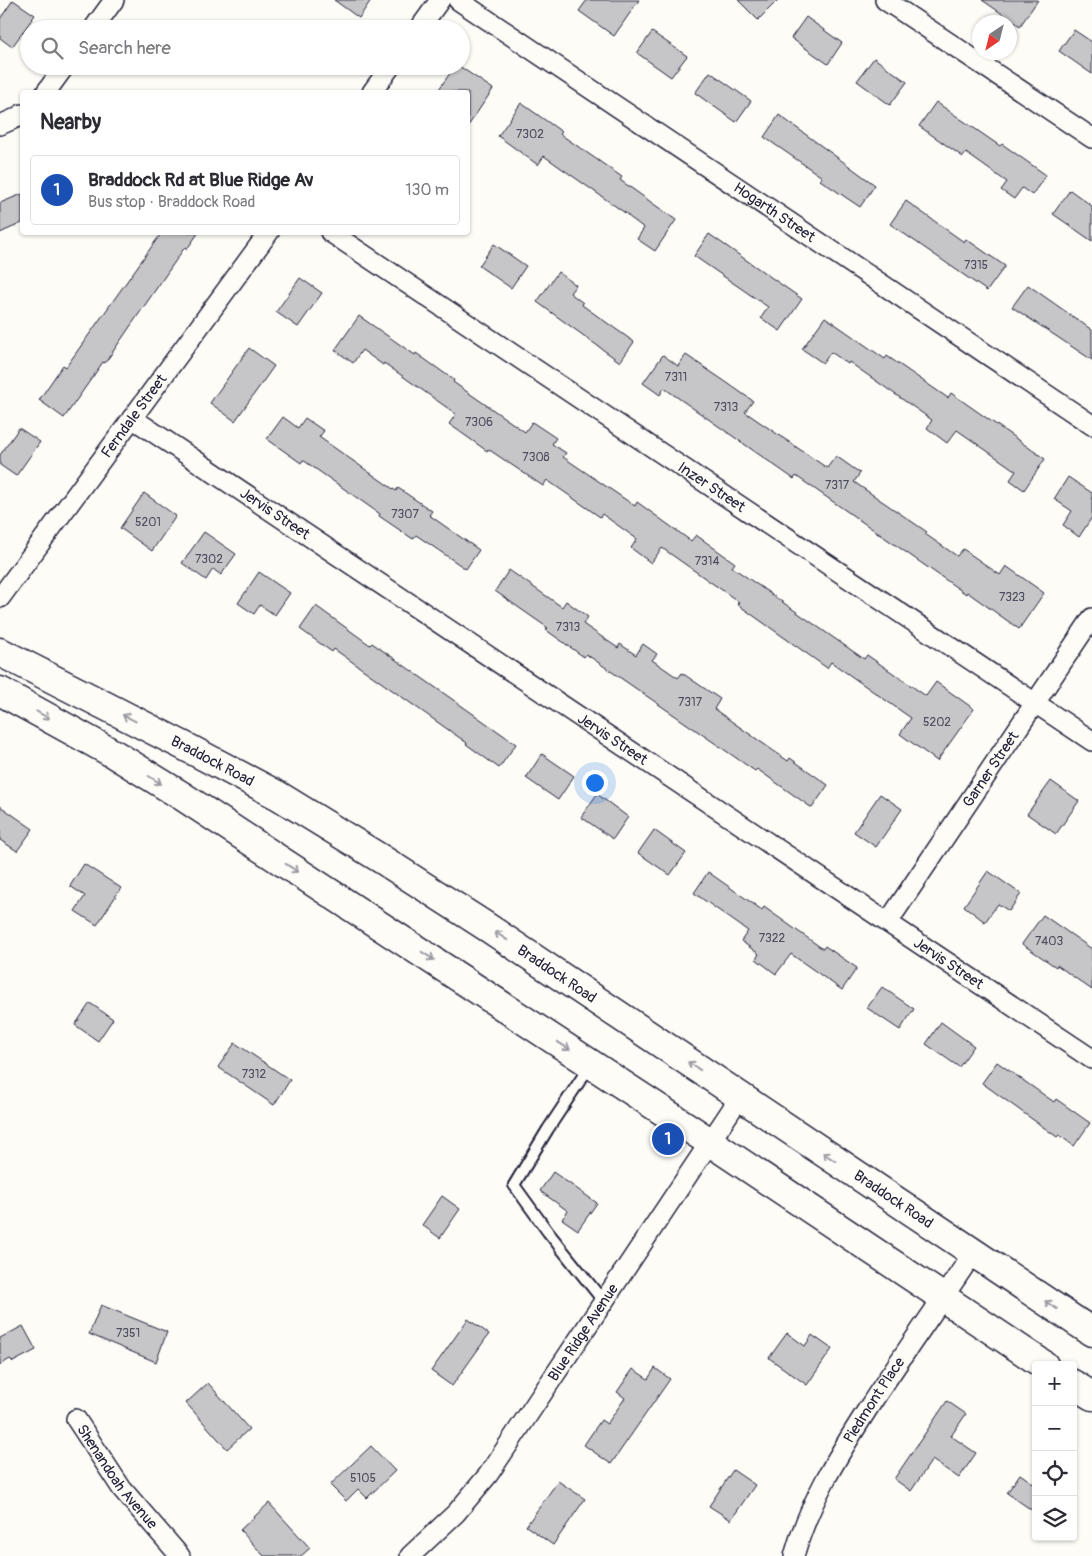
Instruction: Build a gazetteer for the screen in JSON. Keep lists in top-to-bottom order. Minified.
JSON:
{"streets":{"main road":["Braddock Road"],"street":["Hogarth Street","Ferndale Street","Inzer Street","Jervis Street","Garner Street","Blue Ridge Avenue","Piedmont Place","Shenandoah Avenue"]},"crossings":[["Ferndale Street","Jervis Street"],["Inzer Street","Garner Street"],["Jervis Street","Garner Street"],["Braddock Road","Blue Ridge Avenue"],["Braddock Road","Piedmont Place"]],"house_numbers":["7302","7315","7311","7313","7306","7308","7317","7307","5201","7302","7314","7323","7313","7317","5202","7322","7403","7312","7351","5105"],"north":"bottom left","page":{"search":"Search here","heading":"Nearby","list":[{"mark":"1","name":"Braddock Rd at Blue Ridge Av","note":"Bus stop · Braddock Road","value":"130 m"}],"pins":"1","map_buttons":["+","−"]}}
